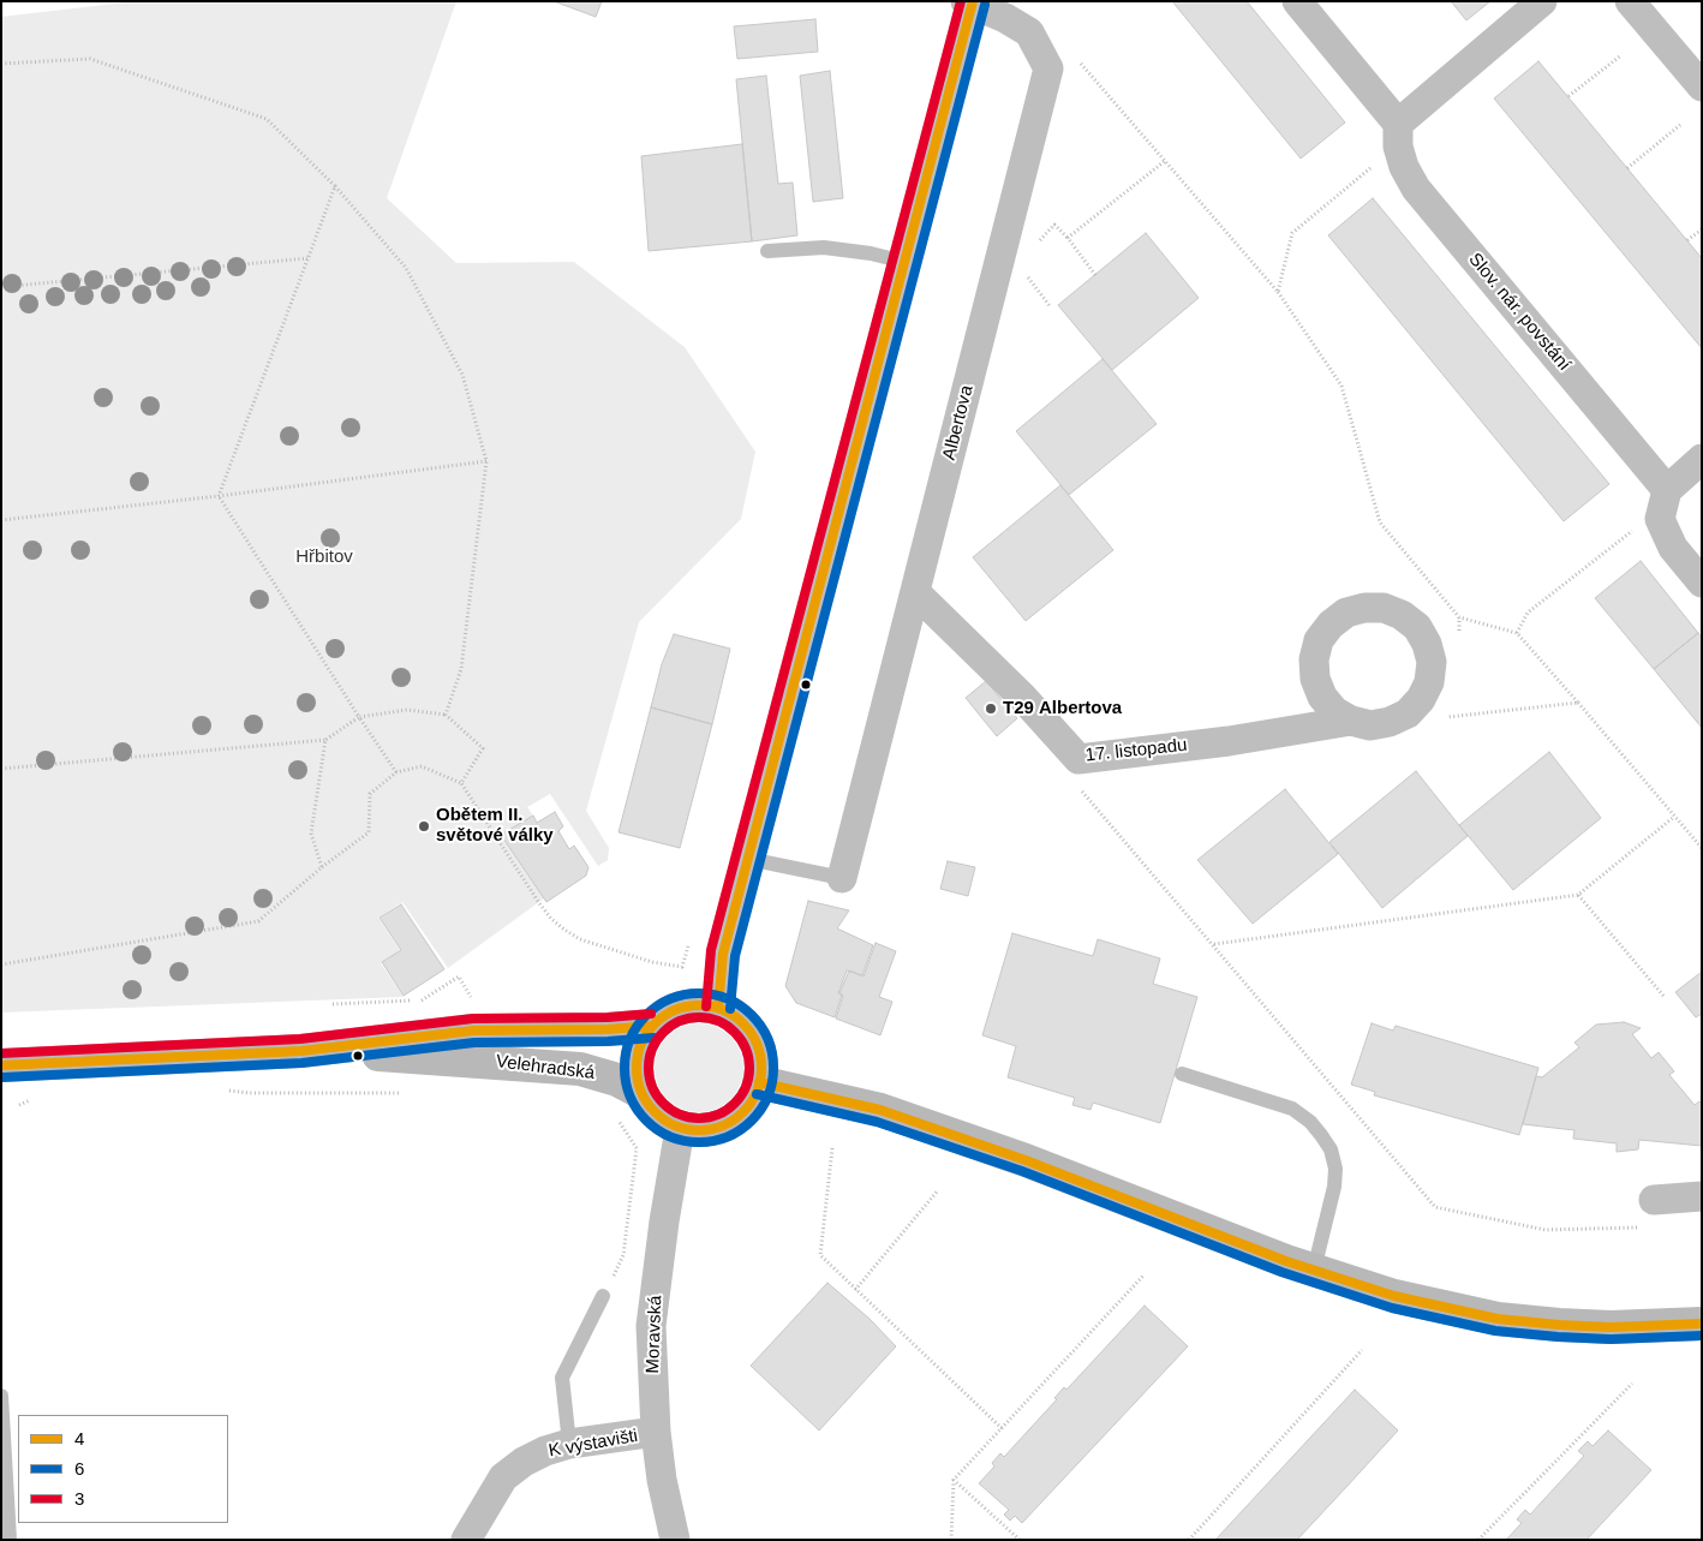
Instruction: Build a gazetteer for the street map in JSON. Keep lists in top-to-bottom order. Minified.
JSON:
{"streets":{"main road":["Velehradská"],"street":["Slov. nár. povstání","Albertova","17. listopadu","Moravská","K výstavišti"]},"crossings":[["Albertova","17. listopadu"],["Albertova","Velehradská"],["Albertova","Moravská"],["Velehradská","Moravská"],["Moravská","K výstavišti"]],"parks":["Hřbitov"],"places":["T29 Albertova","Obětem II. světové války"],"lines":["transit line 4","transit line 3","transit line 6"],"legend":["4","6","3"]}
